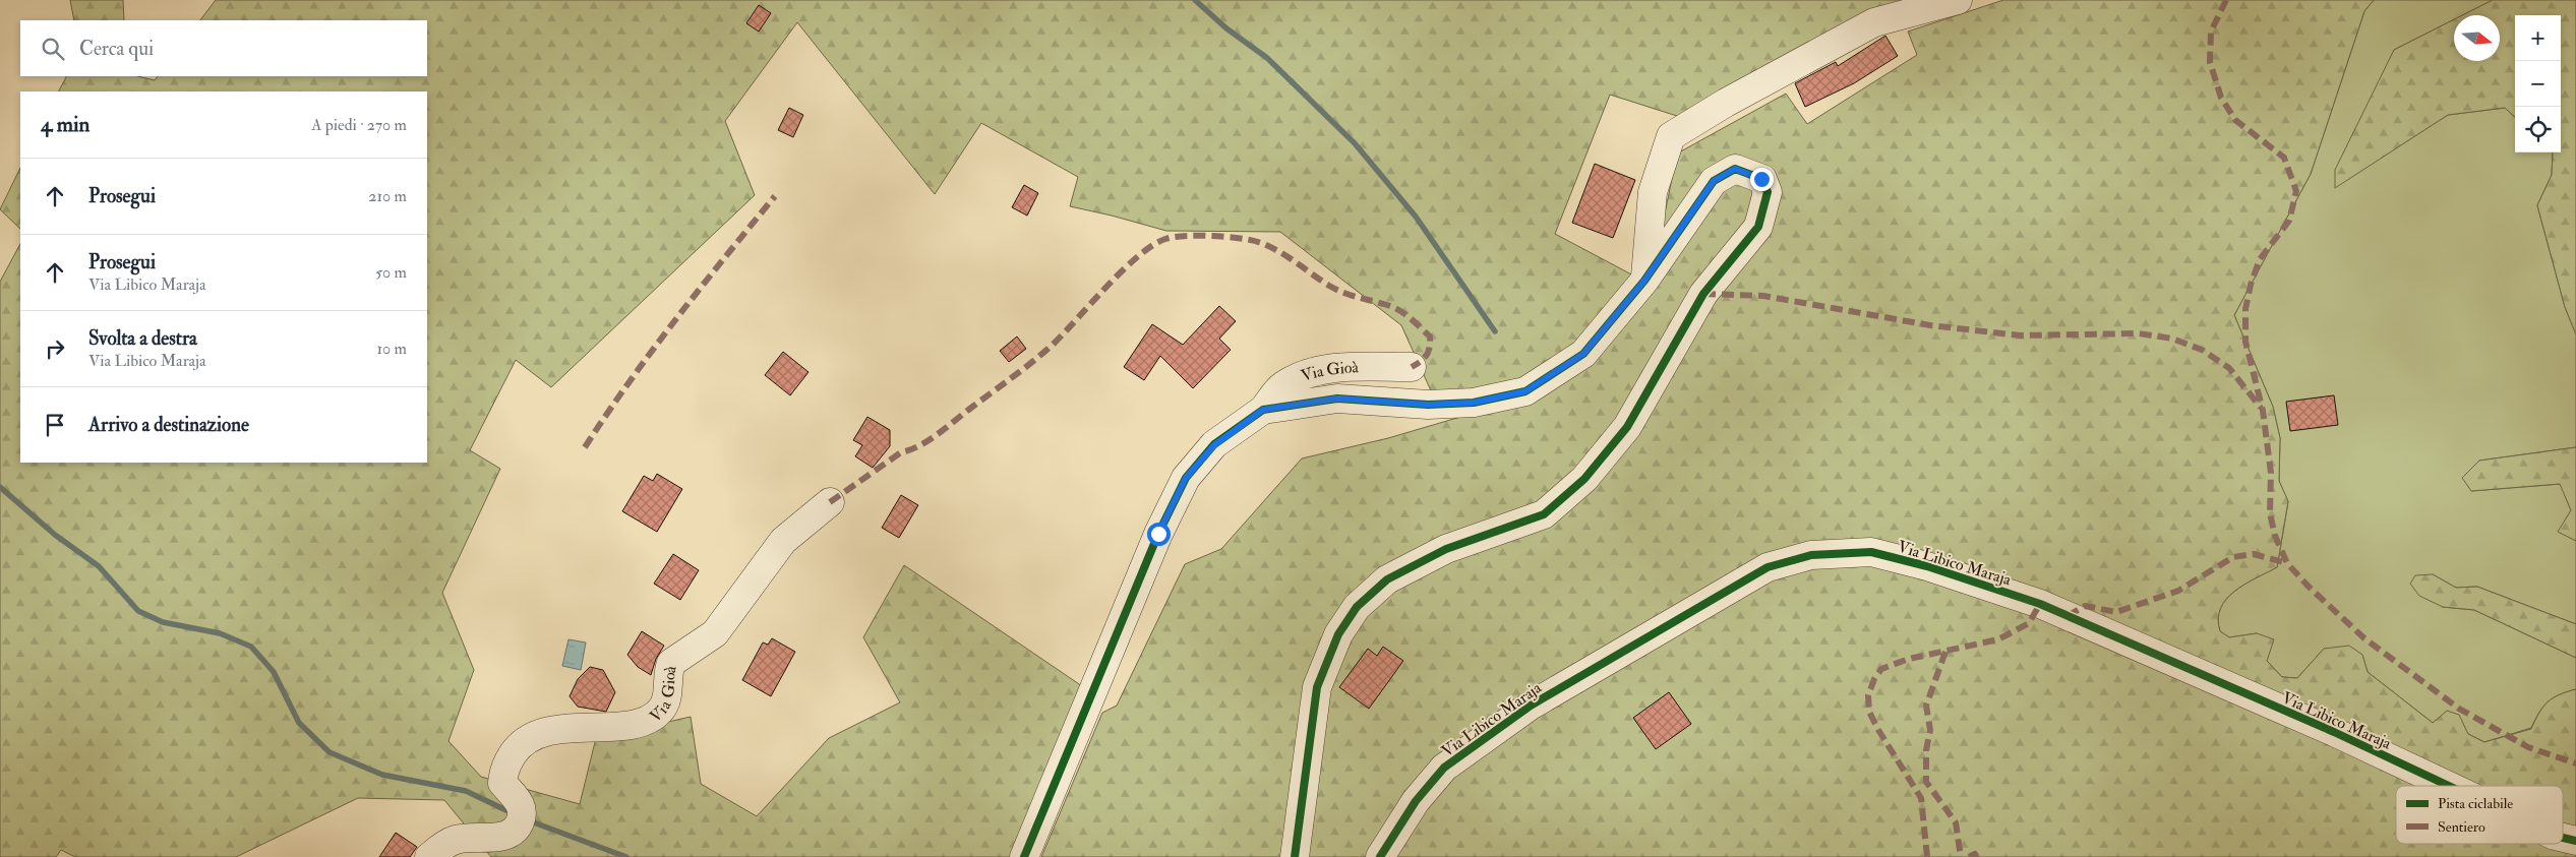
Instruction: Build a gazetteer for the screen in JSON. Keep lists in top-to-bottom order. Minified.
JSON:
{"streets":{"street":["Via Gioà","Via Libico Maraja"]},"legend":["Pista ciclabile","Sentiero"],"north":"right","page":{"map_buttons":["+","−"],"search":"Cerca qui","heading":["4 min","A piedi · 270 m"],"list":[["Prosegui","210 m"],["Prosegui","Via Libico Maraja","50 m"],["Svolta a destra","Via Libico Maraja","10 m"],"Arrivo a destinazione"]}}
